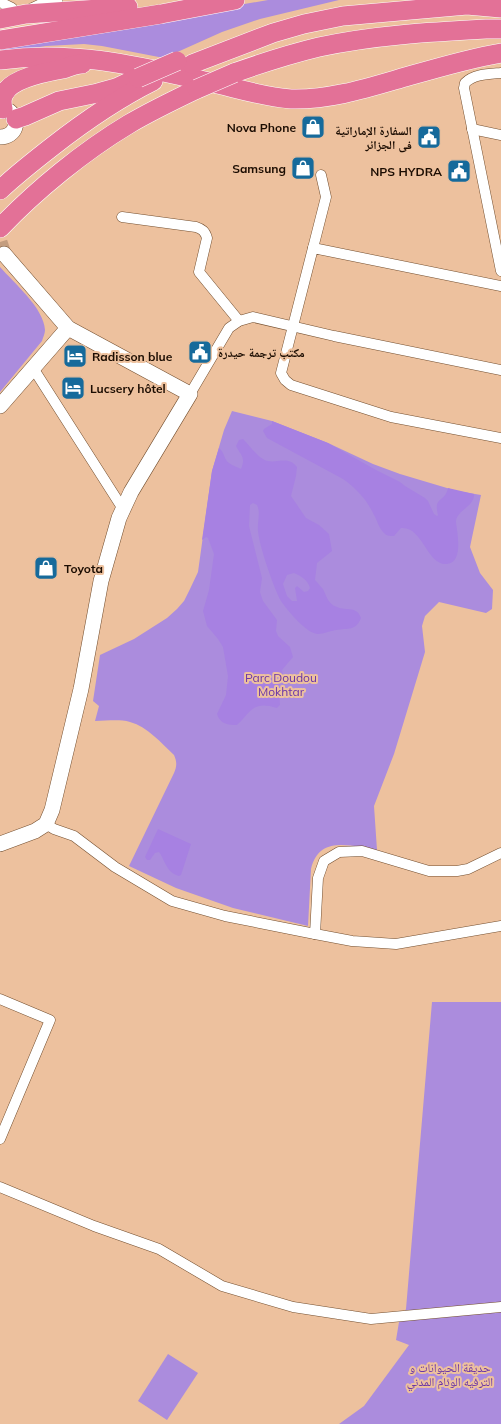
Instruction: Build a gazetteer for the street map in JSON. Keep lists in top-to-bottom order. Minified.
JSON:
{"parks":["Parc Doudou Mokhtar","حديقة الحيوانات و الترفيه الوئام المدني"],"places":{"shop":["Nova Phone","Samsung","Toyota"],"public building":["السفارة الإماراتية فى الجزائر","NPS HYDRA","مكتب ترجمة حيدرة"],"hotel":["Radisson blue","Lucsery hôtel"]}}
